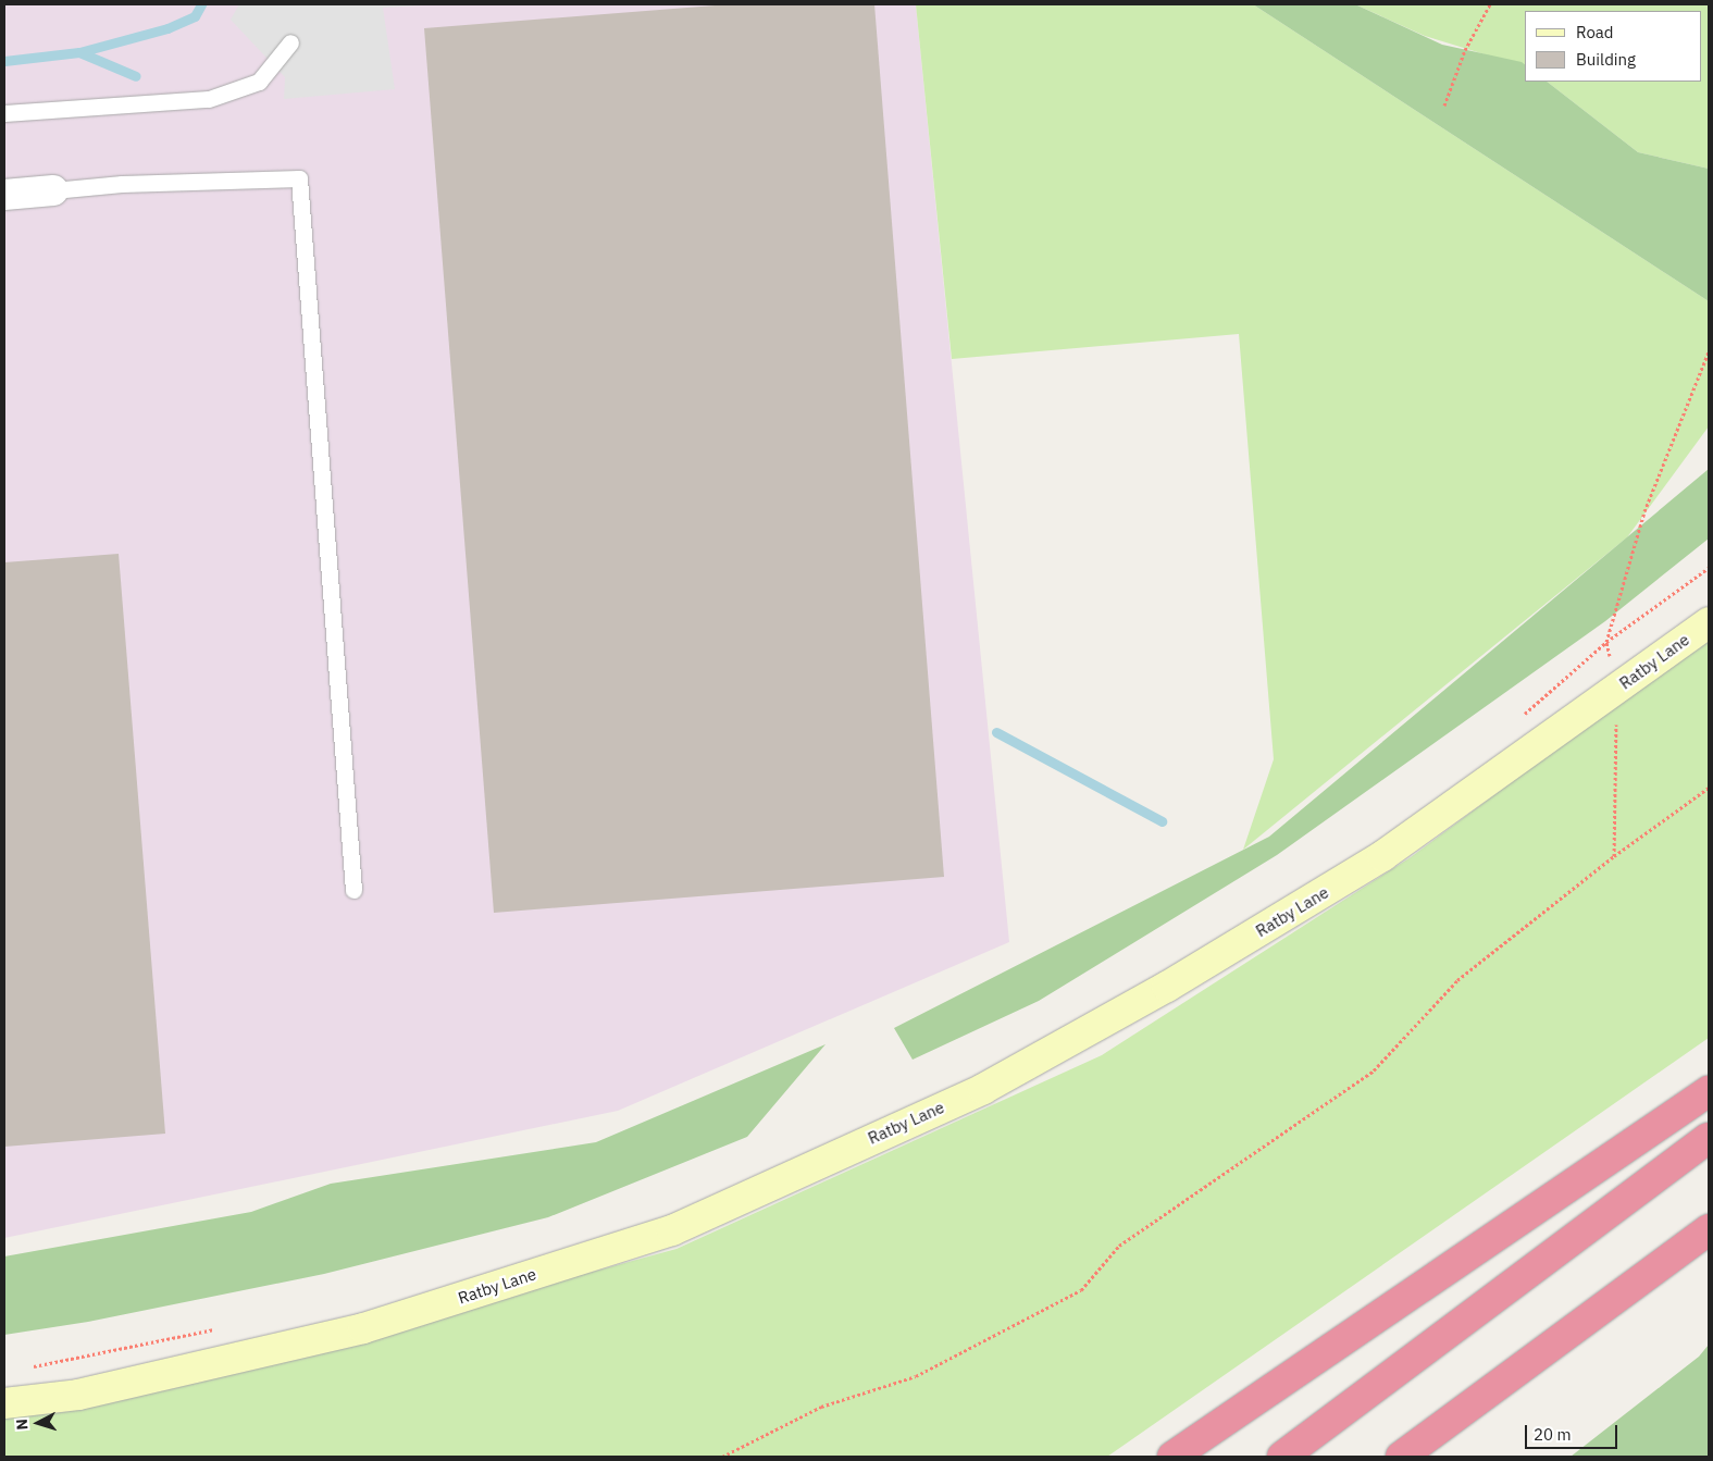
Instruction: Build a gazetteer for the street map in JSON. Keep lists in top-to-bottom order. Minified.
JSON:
{"streets":{"main road":["Ratby Lane"]},"legend":["Road","Building"],"scale_bar":"20 m","north":"left"}
